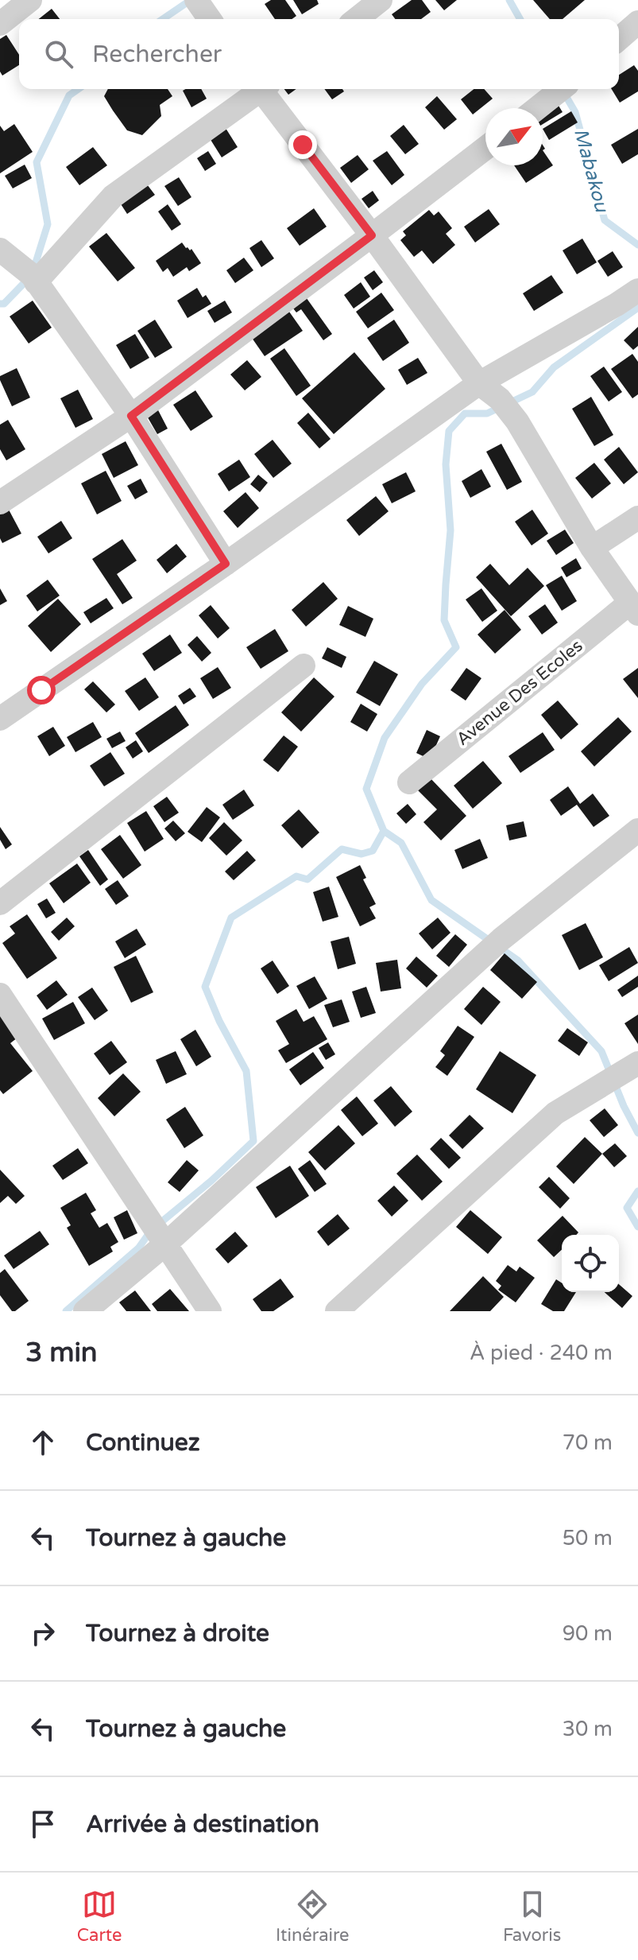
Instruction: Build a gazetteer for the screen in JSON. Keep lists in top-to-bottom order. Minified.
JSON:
{"streets":{"street":["Avenue Des Ecoles"]},"water":["Mabakou"],"north":"top right","page":{"search":"Rechercher","heading":["3 min","À pied · 240 m"],"list":[["Continuez","70 m"],["Tournez à gauche","50 m"],["Tournez à droite","90 m"],["Tournez à gauche","30 m"],"Arrivée à destination"],"nav":["Carte","Itinéraire","Favoris"]}}
